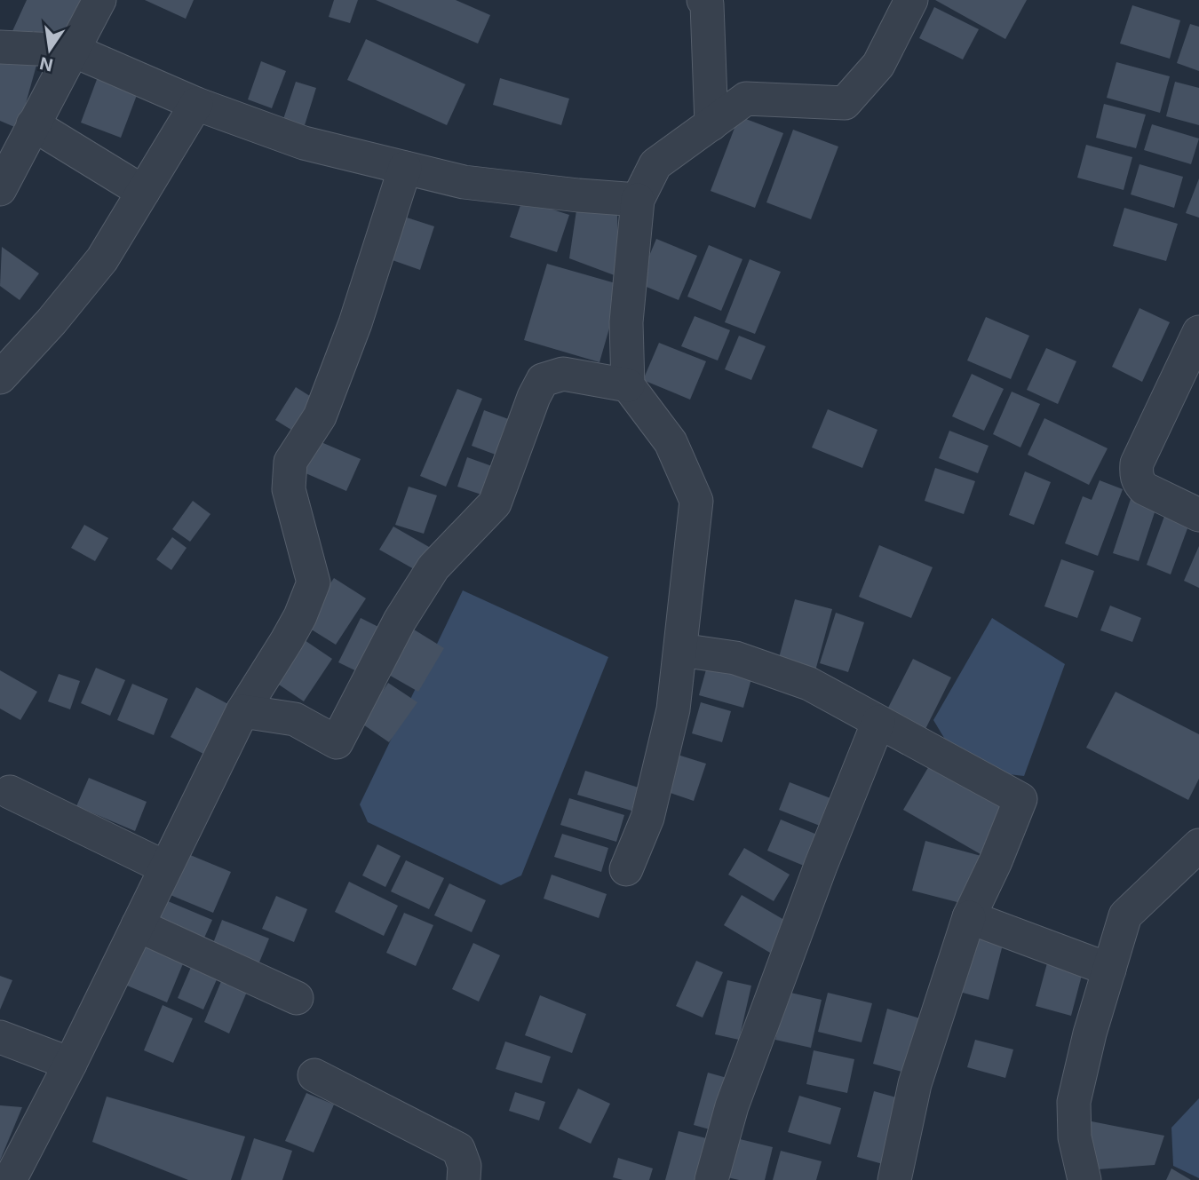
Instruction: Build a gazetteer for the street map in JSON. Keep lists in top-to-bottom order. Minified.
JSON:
{"north":"bottom"}
